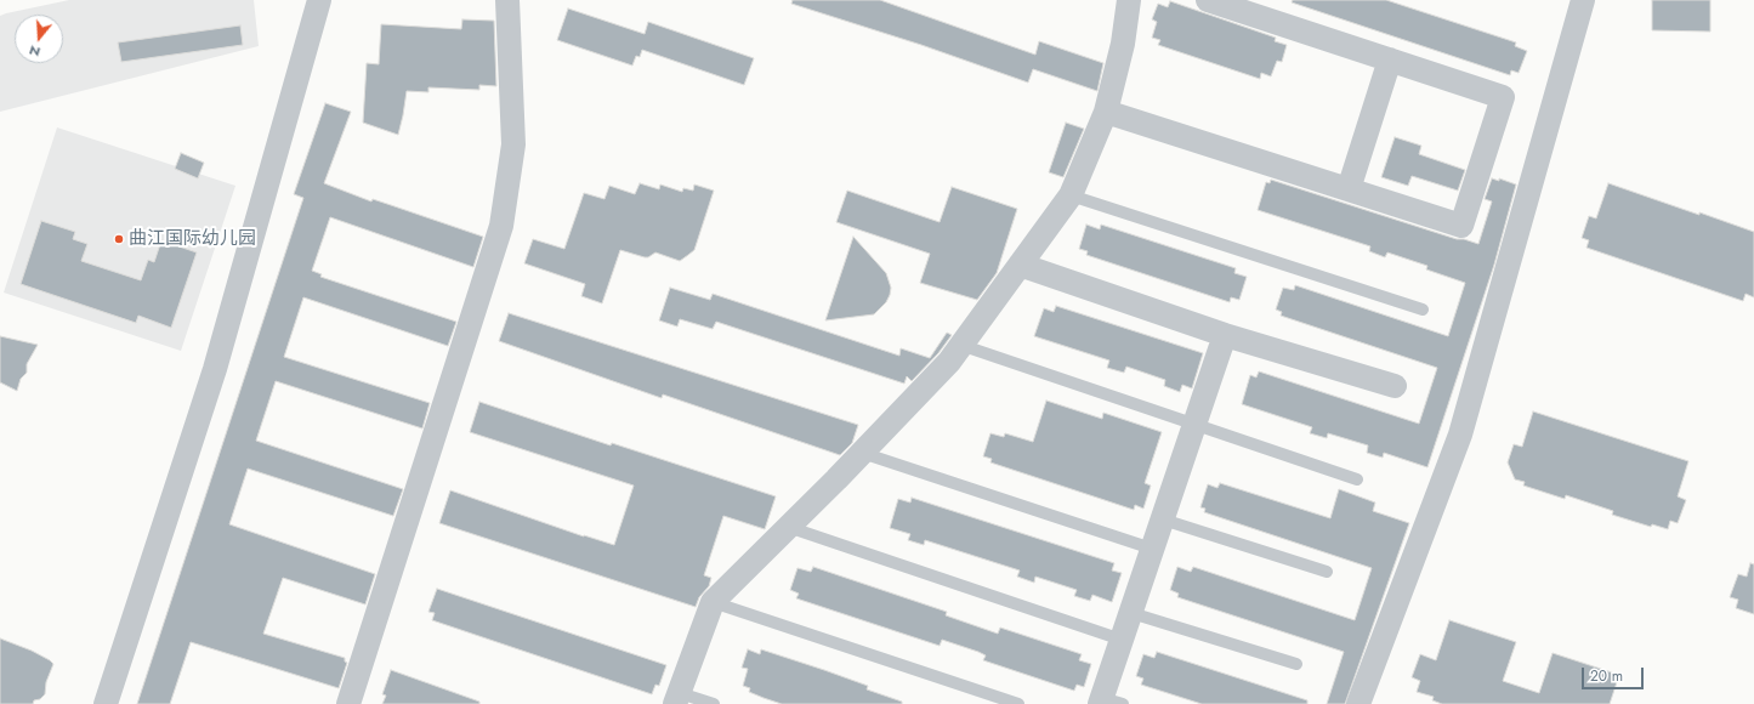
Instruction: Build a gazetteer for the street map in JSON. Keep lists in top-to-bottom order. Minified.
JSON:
{"places":["曲江国际幼儿园"],"scale_bar":"20 m","north":"bottom"}
